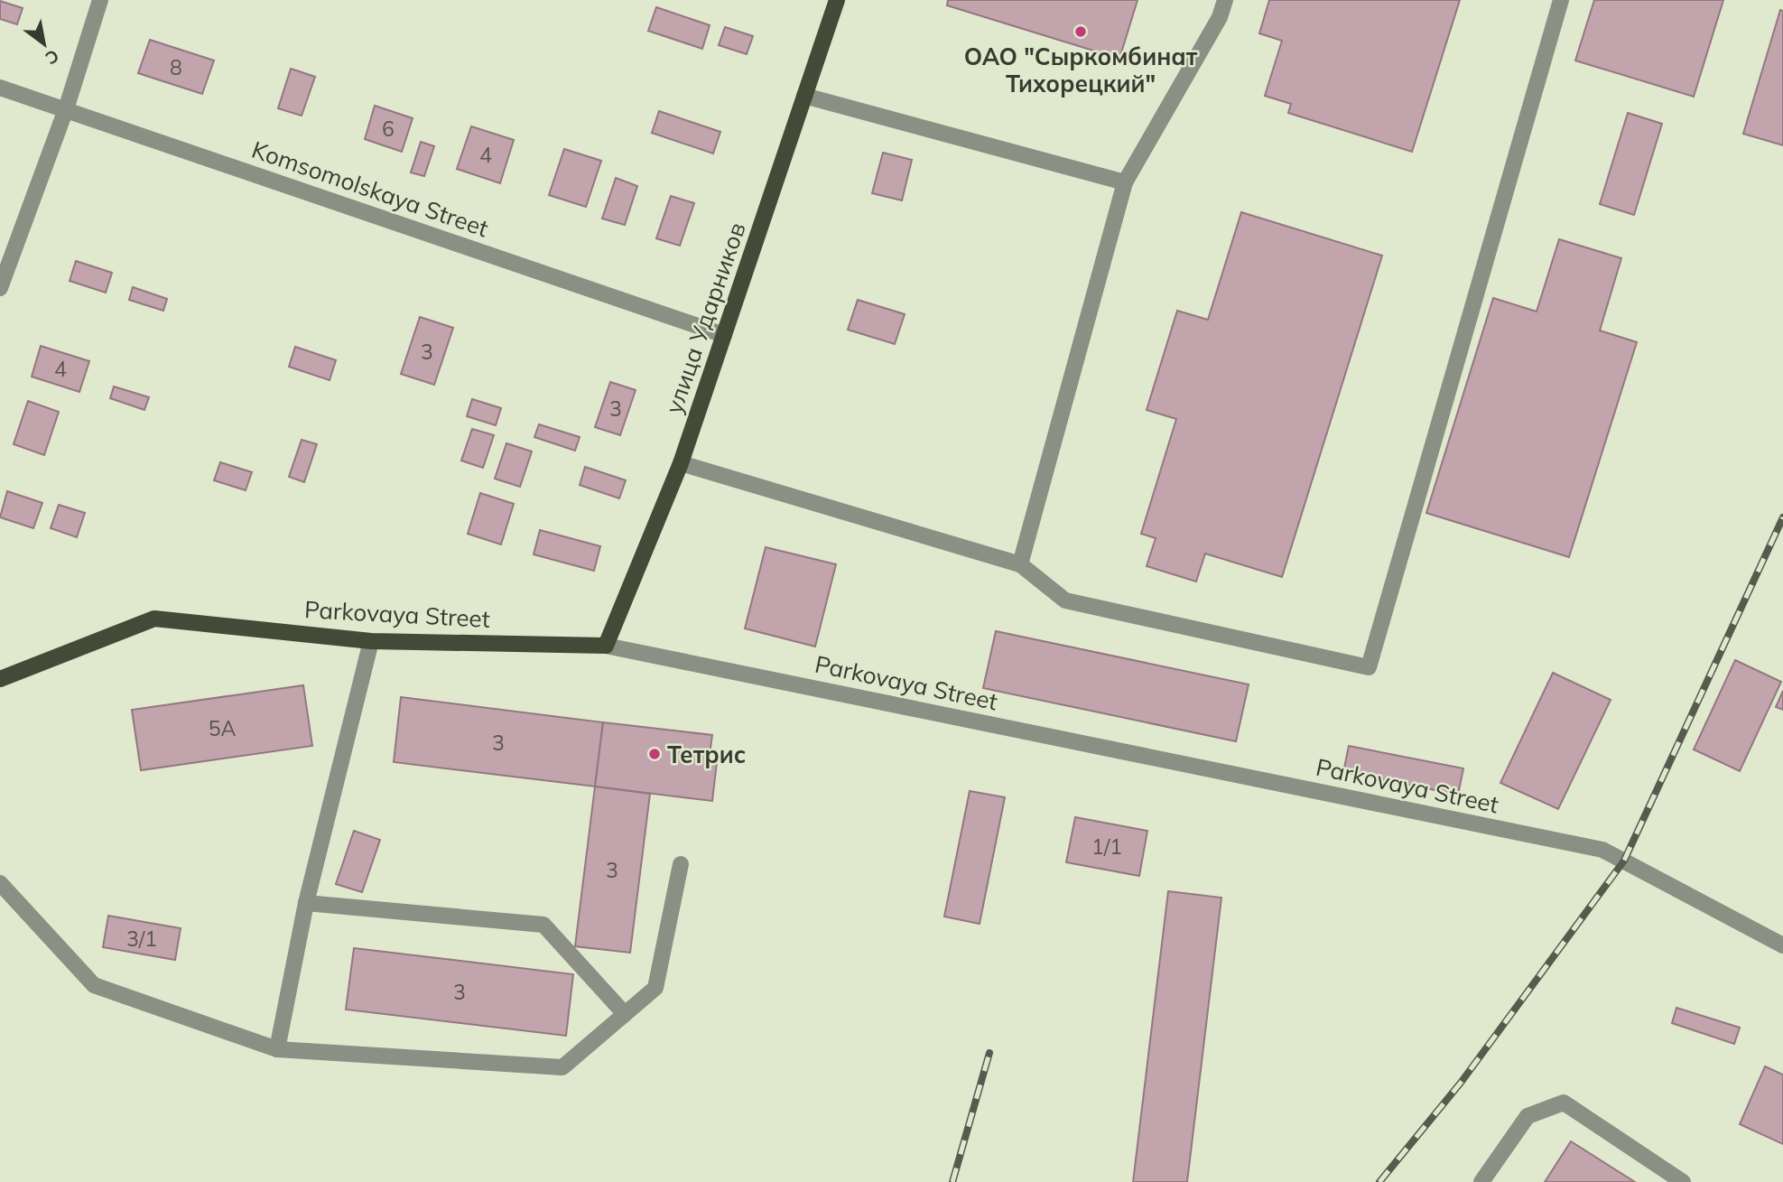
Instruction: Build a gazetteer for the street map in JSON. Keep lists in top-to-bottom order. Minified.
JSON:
{"streets":{"main road":["улица Ударников","Parkovaya Street"],"street":["Komsomolskaya Street"]},"crossings":[["Komsomolskaya Street","улица Ударников"],["улица Ударников","Parkovaya Street"]],"places":["ОАО \"Сыркомбинат Тихорецкий\"","Тетрис"],"house_numbers":["8","6","4","3","4","3","5А","3","1/1","3","3/1","3"],"north":"bottom right"}
